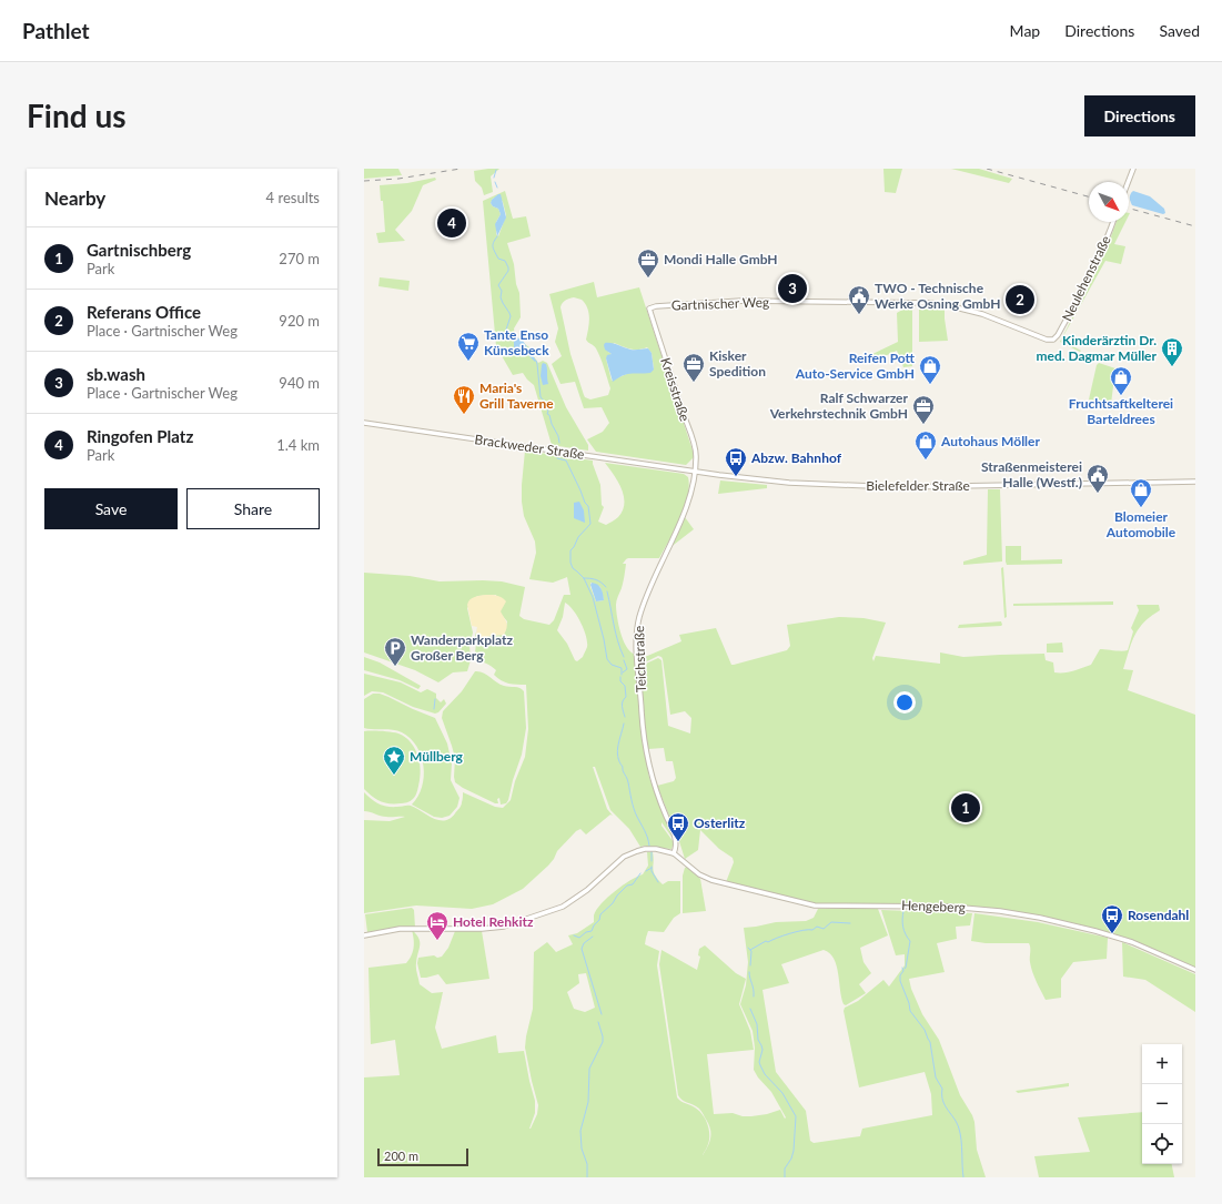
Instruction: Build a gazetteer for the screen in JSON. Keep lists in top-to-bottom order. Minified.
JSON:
{"streets":{"street":["Neulehenstraße","Gartnischer Weg","Kreisstraße","Brackweder Straße","Bielefelder Straße","Teichstraße","Hengeberg"]},"crossings":[["Neulehenstraße","Gartnischer Weg"],["Gartnischer Weg","Kreisstraße"],["Kreisstraße","Brackweder Straße"],["Kreisstraße","Bielefelder Straße"],["Kreisstraße","Teichstraße"],["Brackweder Straße","Bielefelder Straße"],["Brackweder Straße","Teichstraße"],["Bielefelder Straße","Teichstraße"],["Teichstraße","Hengeberg"]],"places":{"office":["Mondi Halle GmbH","Kisker Spedition","Ralf Schwarzer Verkehrstechnik GmbH"],"public building":["TWO - Technische Werke Osning GmbH","Straßenmeisterei Halle (Westf.)"],"supermarket":["Tante Enso Künsebeck"],"building":["Kinderärztin Dr. med. Dagmar Müller"],"shop":["Reifen Pott Auto-Service GmbH","Fruchtsaftkelterei Barteldrees","Autohaus Möller","Blomeier Automobile"],"restaurant":["Maria's Grill Taverne"],"bus stop":["Abzw. Bahnhof","Osterlitz","Rosendahl"],"parking":["Wanderparkplatz Großer Berg"],"place":["Müllberg"],"hotel":["Hotel Rehkitz"]},"scale_bar":"200 m","north":"bottom right","page":{"header":"Pathlet","nav":["Map","Directions","Saved"],"buttons":["Directions",["Save","Share"]],"title":"Find us","heading":["Nearby","4 results"],"pins":["4","3","2","1"],"list":[{"mark":"1","name":"Gartnischberg","note":"Park","value":"270 m"},{"mark":"2","name":"Referans Office","note":"Place · Gartnischer Weg","value":"920 m"},{"mark":"3","name":"sb.wash","note":"Place · Gartnischer Weg","value":"940 m"},{"mark":"4","name":"Ringofen Platz","note":"Park","value":"1.4 km"}],"map_buttons":["+","−"],"scale":"200 m"}}
